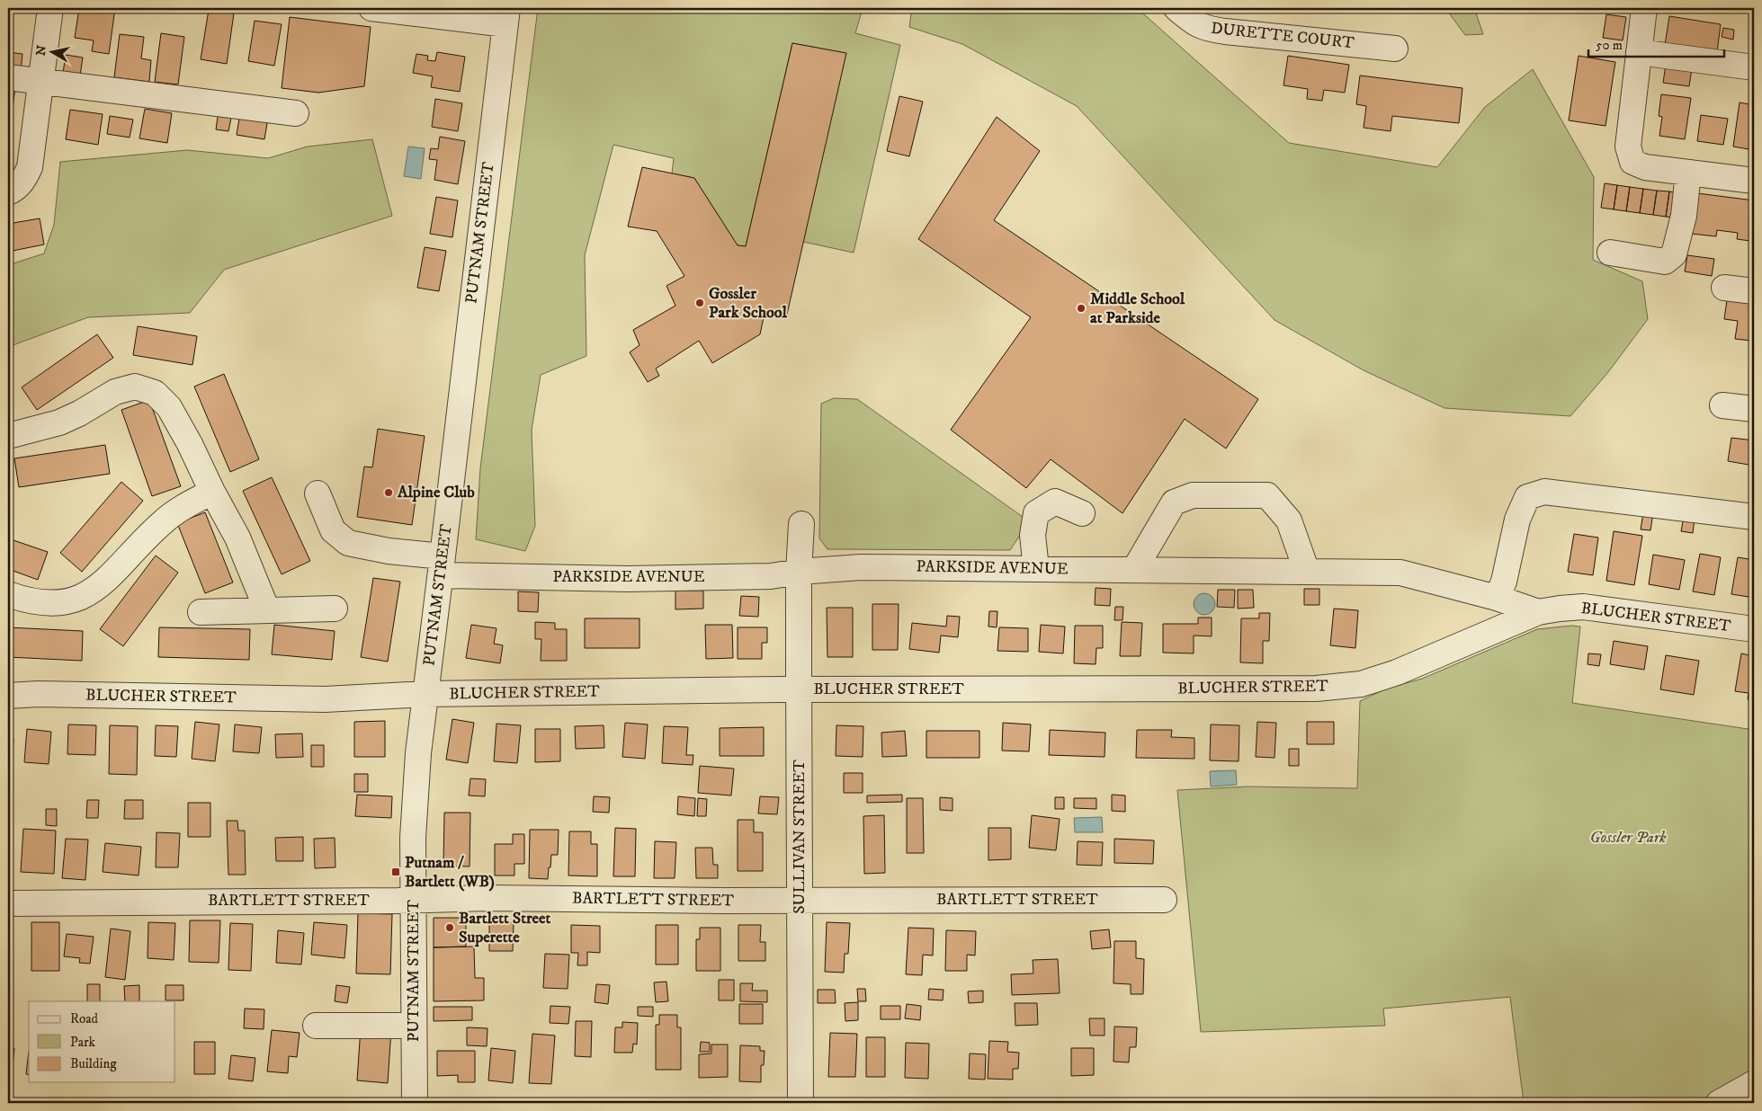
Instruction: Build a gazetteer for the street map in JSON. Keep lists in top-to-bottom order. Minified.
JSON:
{"streets":{"street":["DURETTE COURT","PUTNAM STREET","PARKSIDE AVENUE","BLUCHER STREET","SULLIVAN STREET","BARTLETT STREET"]},"crossings":[["PUTNAM STREET","PARKSIDE AVENUE"],["PUTNAM STREET","BLUCHER STREET"],["PUTNAM STREET","BARTLETT STREET"],["PARKSIDE AVENUE","BLUCHER STREET"],["PARKSIDE AVENUE","SULLIVAN STREET"],["BLUCHER STREET","SULLIVAN STREET"],["SULLIVAN STREET","BARTLETT STREET"]],"parks":["Gossler Park"],"places":{"other":["Gossler Park School","Middle School at Parkside","Alpine Club","Bartlett Street Superette"],"transit":["Putnam / Bartlett (WB)"]},"legend":["Road","Park","Building"],"scale_bar":"50 m","north":"left"}
